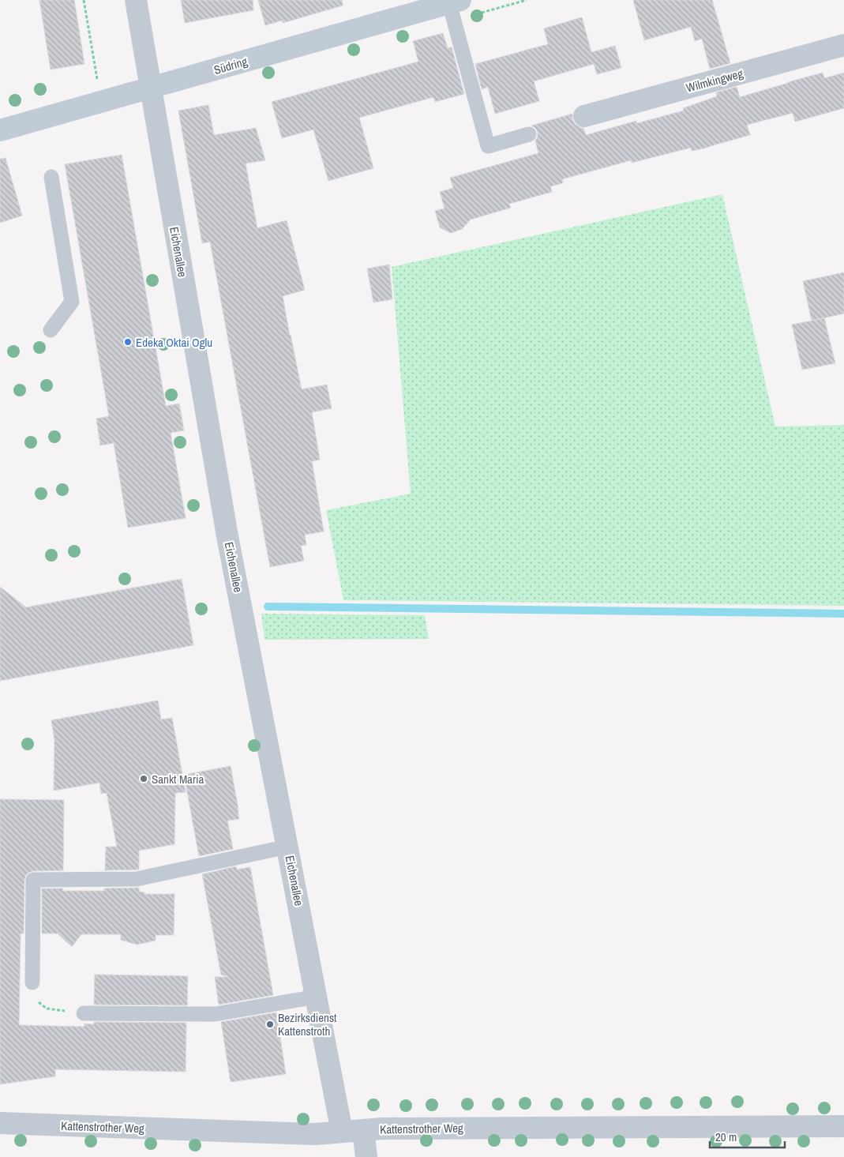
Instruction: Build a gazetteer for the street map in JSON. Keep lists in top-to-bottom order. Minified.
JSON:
{"streets":{"street":["Südring","Wilmkingweg","Eichenallee","Kattenstrother Weg"]},"crossings":[["Südring","Eichenallee"],["Eichenallee","Kattenstrother Weg"]],"places":["Edeka Oktai Oglu","Sankt Maria","Bezirksdienst Kattenstroth"],"scale_bar":"20 m"}
